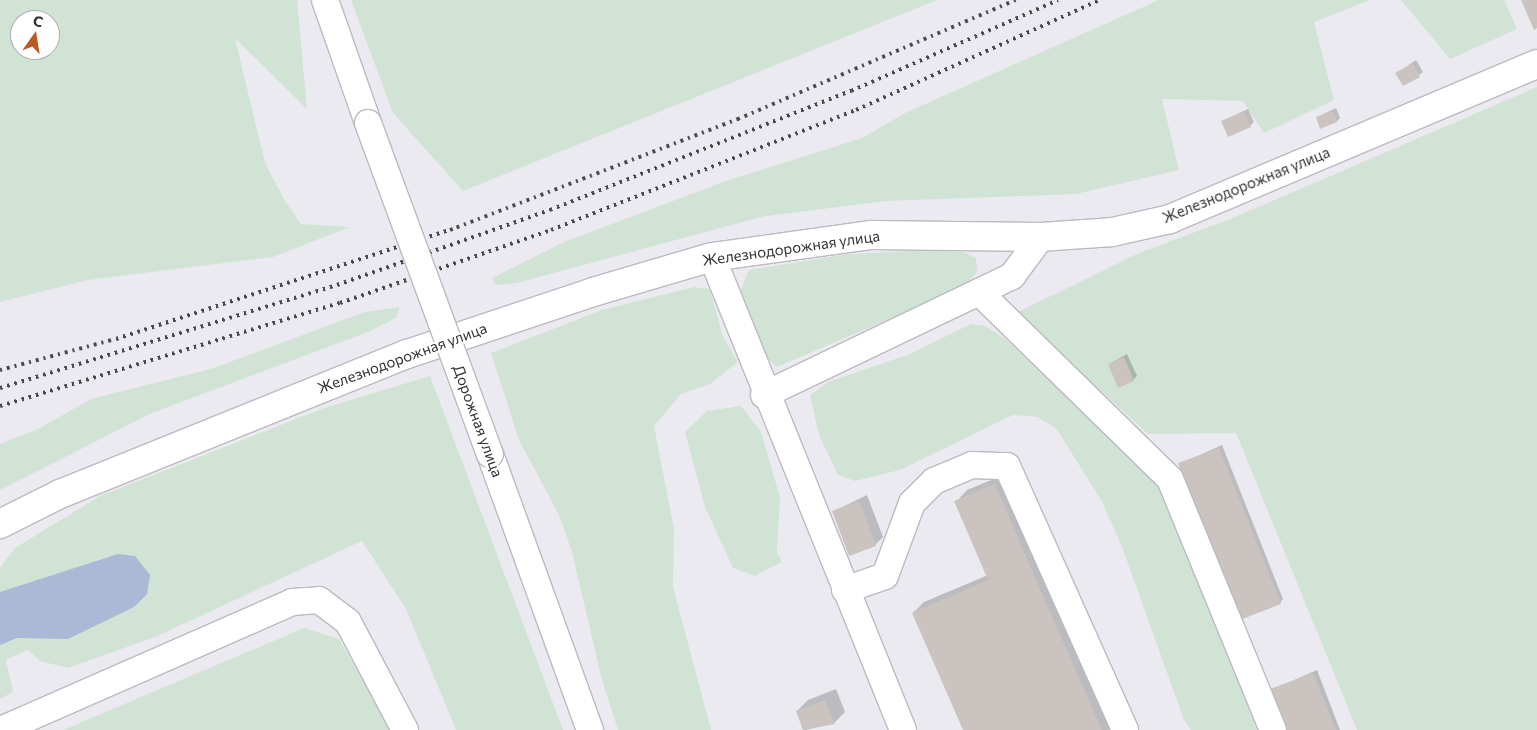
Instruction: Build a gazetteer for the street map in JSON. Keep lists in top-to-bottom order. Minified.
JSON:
{"streets":{"main road":["Железнодорожная улица"],"street":["Дорожная улица"]},"north":"top"}
